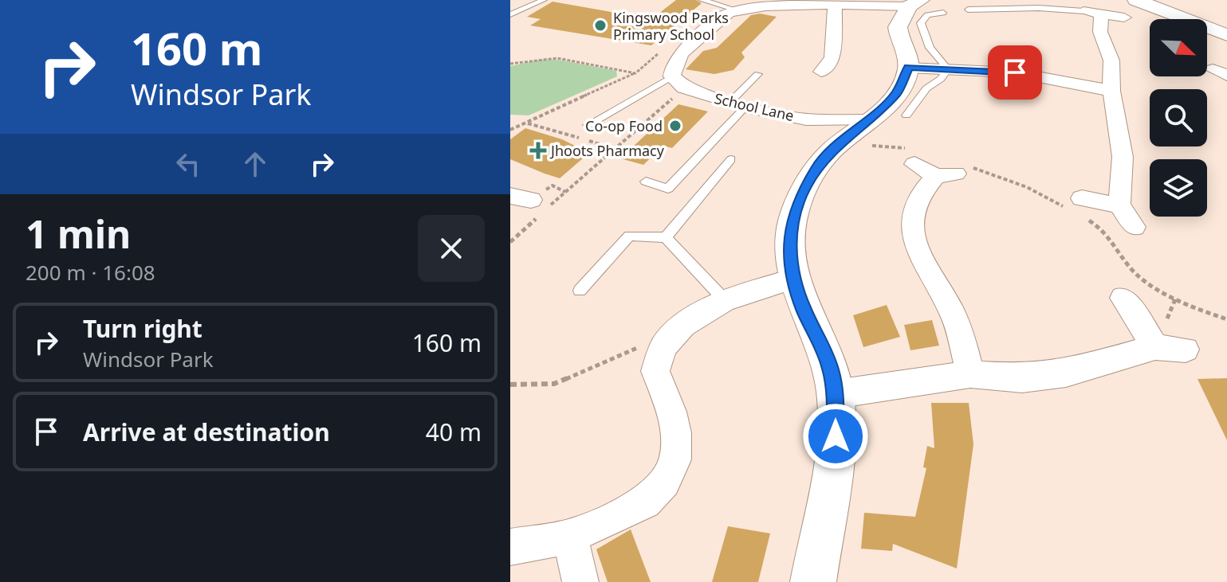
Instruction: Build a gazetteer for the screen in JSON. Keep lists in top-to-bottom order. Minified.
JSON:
{"streets":{"street":["School Lane"]},"places":{"other":["Kingswood Parks Primary School","Co-op Food"],"health":["Jhoots Pharmacy"]},"north":"bottom right","page":{"turn":["160 m","Windsor Park"],"heading":["1 min","200 m · 16:08"],"list":[{"name":"Turn right","note":"Windsor Park","value":"160 m"},{"name":"Arrive at destination","value":"40 m"}]}}
